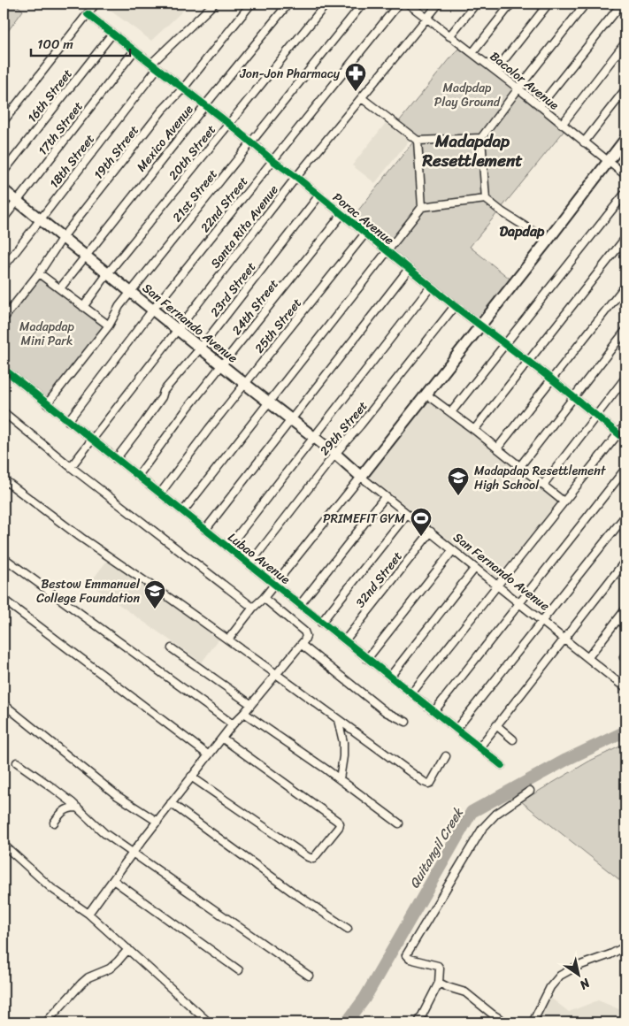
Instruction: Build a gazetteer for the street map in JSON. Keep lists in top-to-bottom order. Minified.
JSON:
{"streets":{"main road":["San Fernando Avenue"],"street":["Bacolor Avenue","16th Street","17th Street","Mexico Avenue","19th Street","20th Street","18th Street","21st Street","22nd Street","Porac Avenue","Santa Rita Avenue","23rd Street","24th Street","25th Street","29th Street","Lubao Avenue","32nd Street"]},"crossings":[["Bacolor Avenue","Santa Rita Avenue"],["16th Street","Porac Avenue"],["17th Street","Porac Avenue"],["17th Street","San Fernando Avenue"],["Mexico Avenue","Porac Avenue"],["Mexico Avenue","San Fernando Avenue"],["19th Street","Porac Avenue"],["19th Street","San Fernando Avenue"],["20th Street","Porac Avenue"],["20th Street","San Fernando Avenue"],["18th Street","Porac Avenue"],["18th Street","San Fernando Avenue"],["21st Street","Porac Avenue"],["21st Street","San Fernando Avenue"],["21st Street","Lubao Avenue"],["22nd Street","Porac Avenue"],["22nd Street","San Fernando Avenue"],["22nd Street","Lubao Avenue"],["Porac Avenue","Santa Rita Avenue"],["Porac Avenue","23rd Street"],["Porac Avenue","24th Street"],["Porac Avenue","25th Street"],["Porac Avenue","29th Street"],["Santa Rita Avenue","San Fernando Avenue"],["Santa Rita Avenue","Lubao Avenue"],["23rd Street","San Fernando Avenue"],["23rd Street","Lubao Avenue"],["24th Street","San Fernando Avenue"],["24th Street","Lubao Avenue"],["San Fernando Avenue","25th Street"],["San Fernando Avenue","29th Street"],["San Fernando Avenue","32nd Street"],["25th Street","Lubao Avenue"],["29th Street","Lubao Avenue"],["Lubao Avenue","32nd Street"]],"districts":["Madapdap Resettlement","Dapdap"],"water":["Quitangil Creek"],"parks":["Madpdap Play Ground","Madapdap Mini Park"],"places":{"pharmacy":["Jon-Jon Pharmacy"],"school or university":["Madapdap Resettlement High School","Bestow Emmanuel College Foundation"],"sports":["PRIMEFIT GYM"]},"scale_bar":"100 m","north":"bottom right"}
